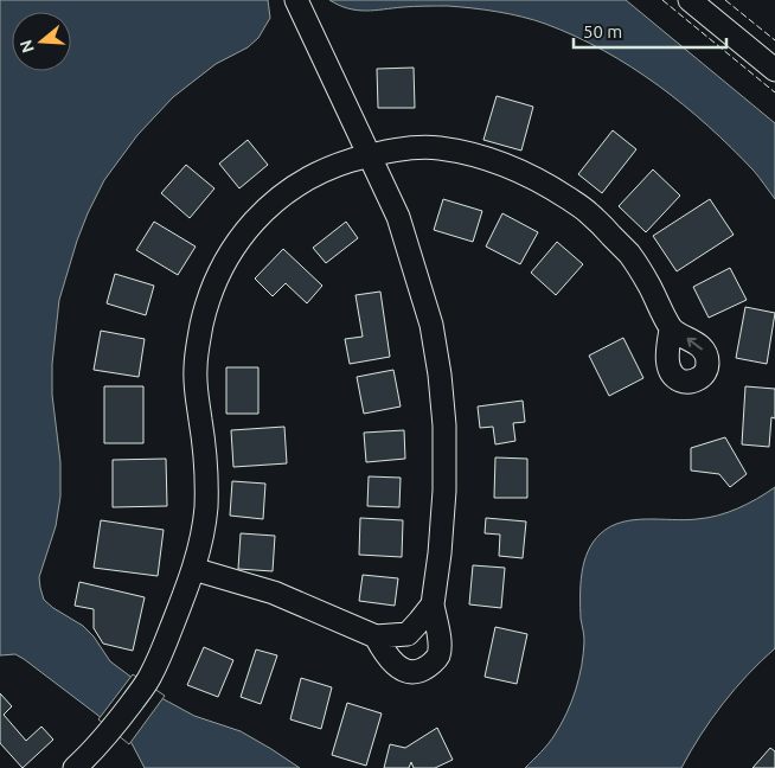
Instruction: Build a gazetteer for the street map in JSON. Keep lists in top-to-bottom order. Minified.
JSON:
{"scale_bar":"50 m","north":"left"}
